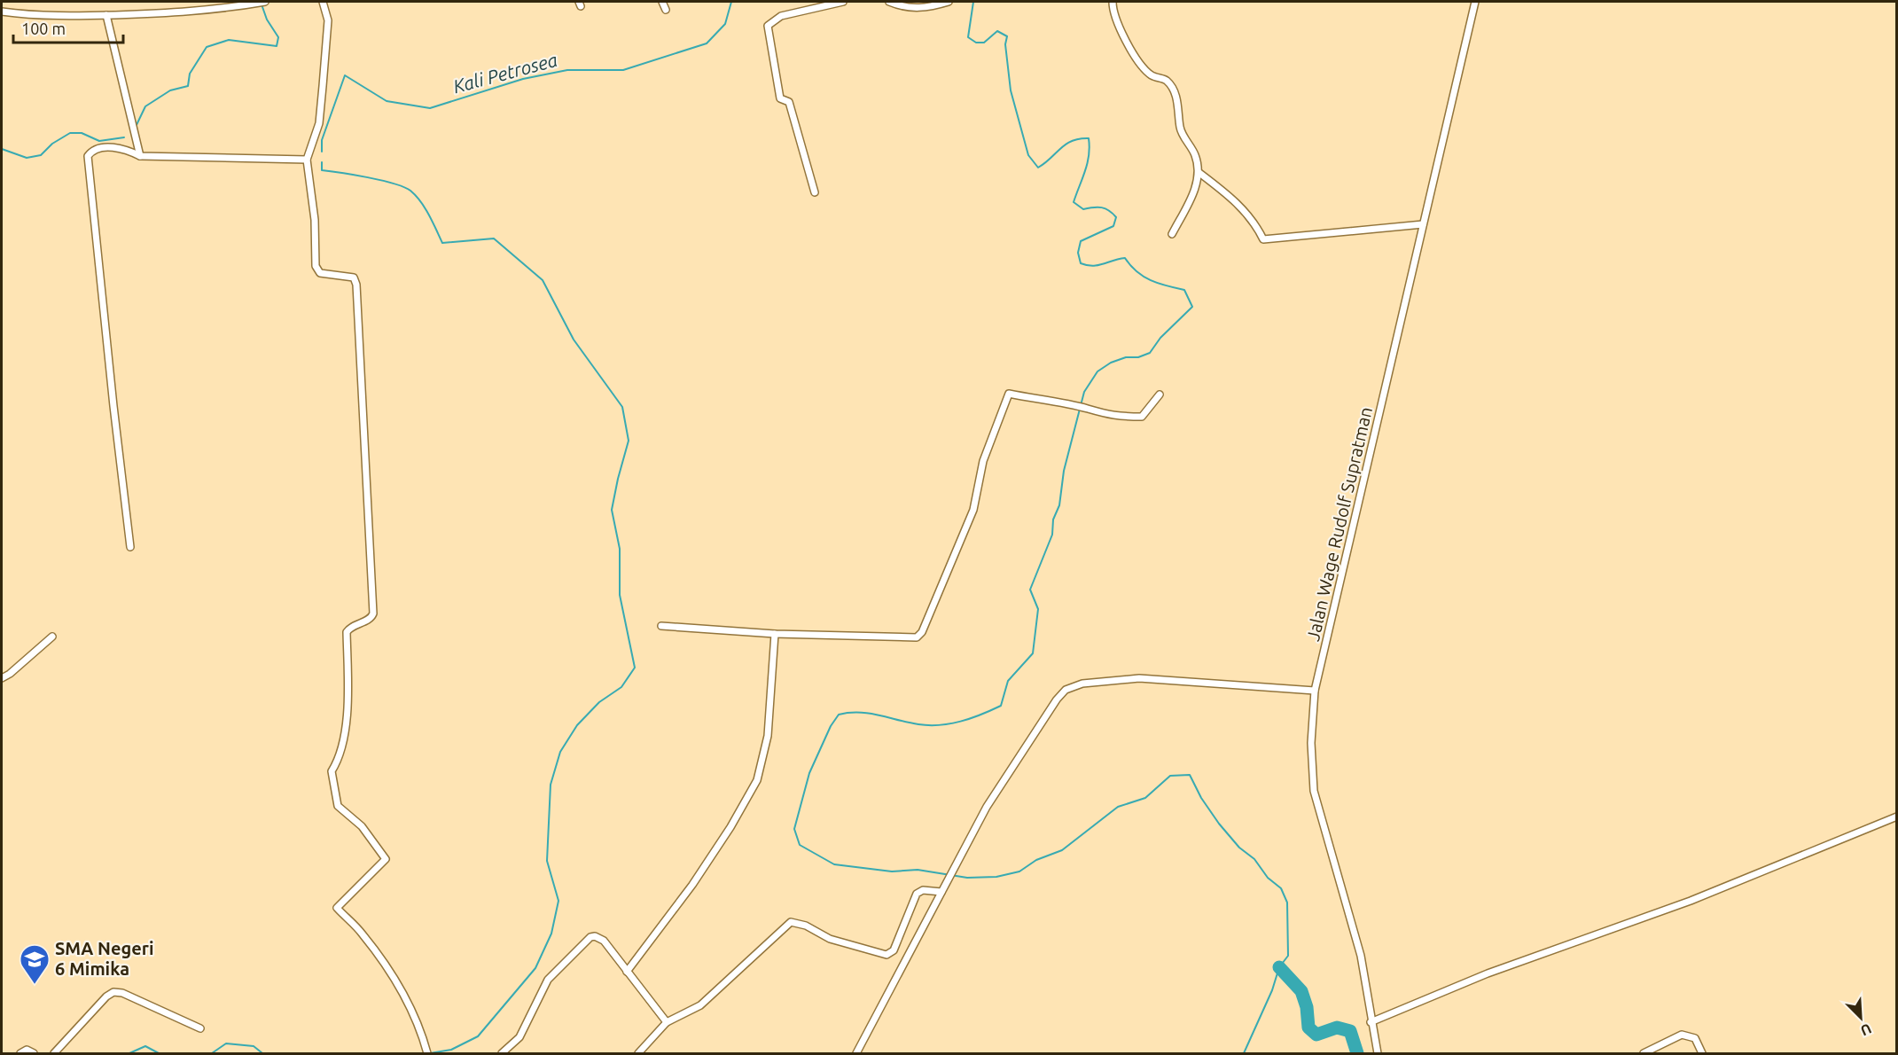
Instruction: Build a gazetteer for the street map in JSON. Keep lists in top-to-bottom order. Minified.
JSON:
{"streets":{"street":["Jalan Wage Rudolf Supratman"]},"water":["Kali Petrosea"],"places":{"school or university":["SMA Negeri 6 Mimika"]},"scale_bar":"100 m","north":"bottom right"}
